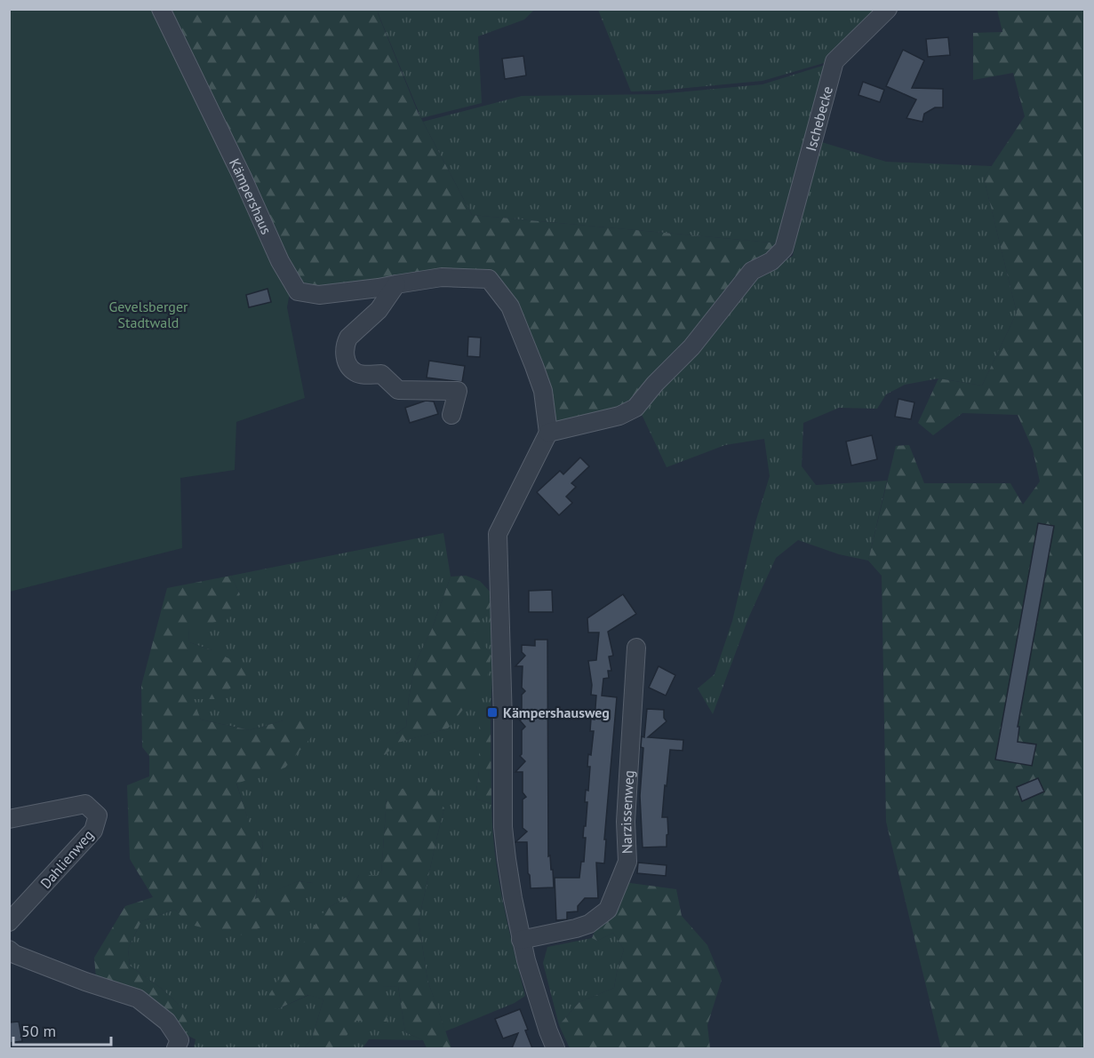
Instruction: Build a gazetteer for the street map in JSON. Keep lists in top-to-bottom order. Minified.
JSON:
{"streets":{"street":["Ischebecke","Kämpershaus","Narzissenweg","Dahlienweg"]},"crossings":[["Ischebecke","Kämpershaus"]],"parks":["Gevelsberger Stadtwald"],"places":{"transit":["Kämpershausweg"]},"scale_bar":"50 m"}
